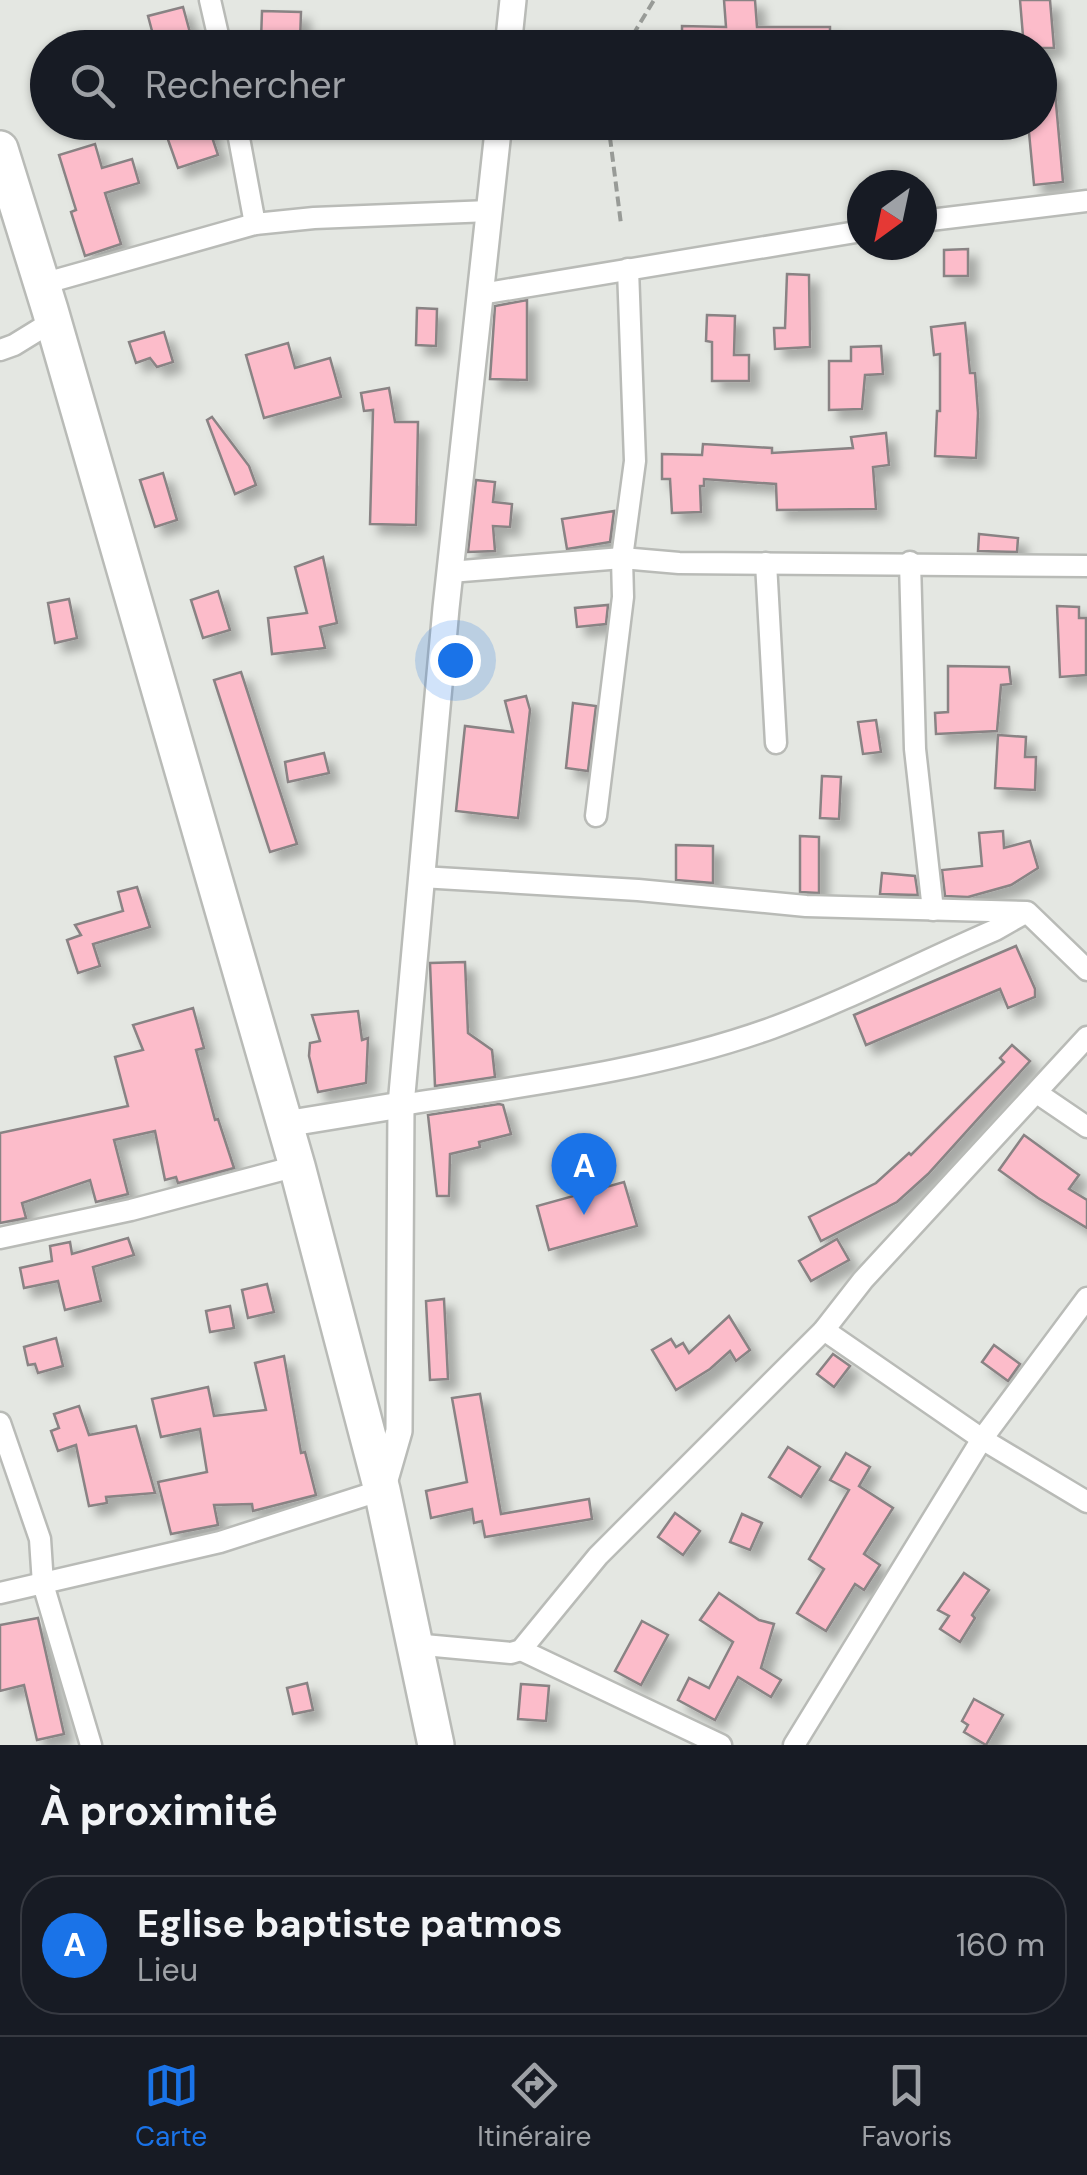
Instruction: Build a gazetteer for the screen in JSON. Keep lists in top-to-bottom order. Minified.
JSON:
{"north":"bottom left","page":{"search":"Rechercher","pins":"A","heading":"À proximité","list":[{"mark":"A","name":"Eglise baptiste patmos","note":"Lieu","value":"160 m"}],"nav":["Carte","Itinéraire","Favoris"]}}
